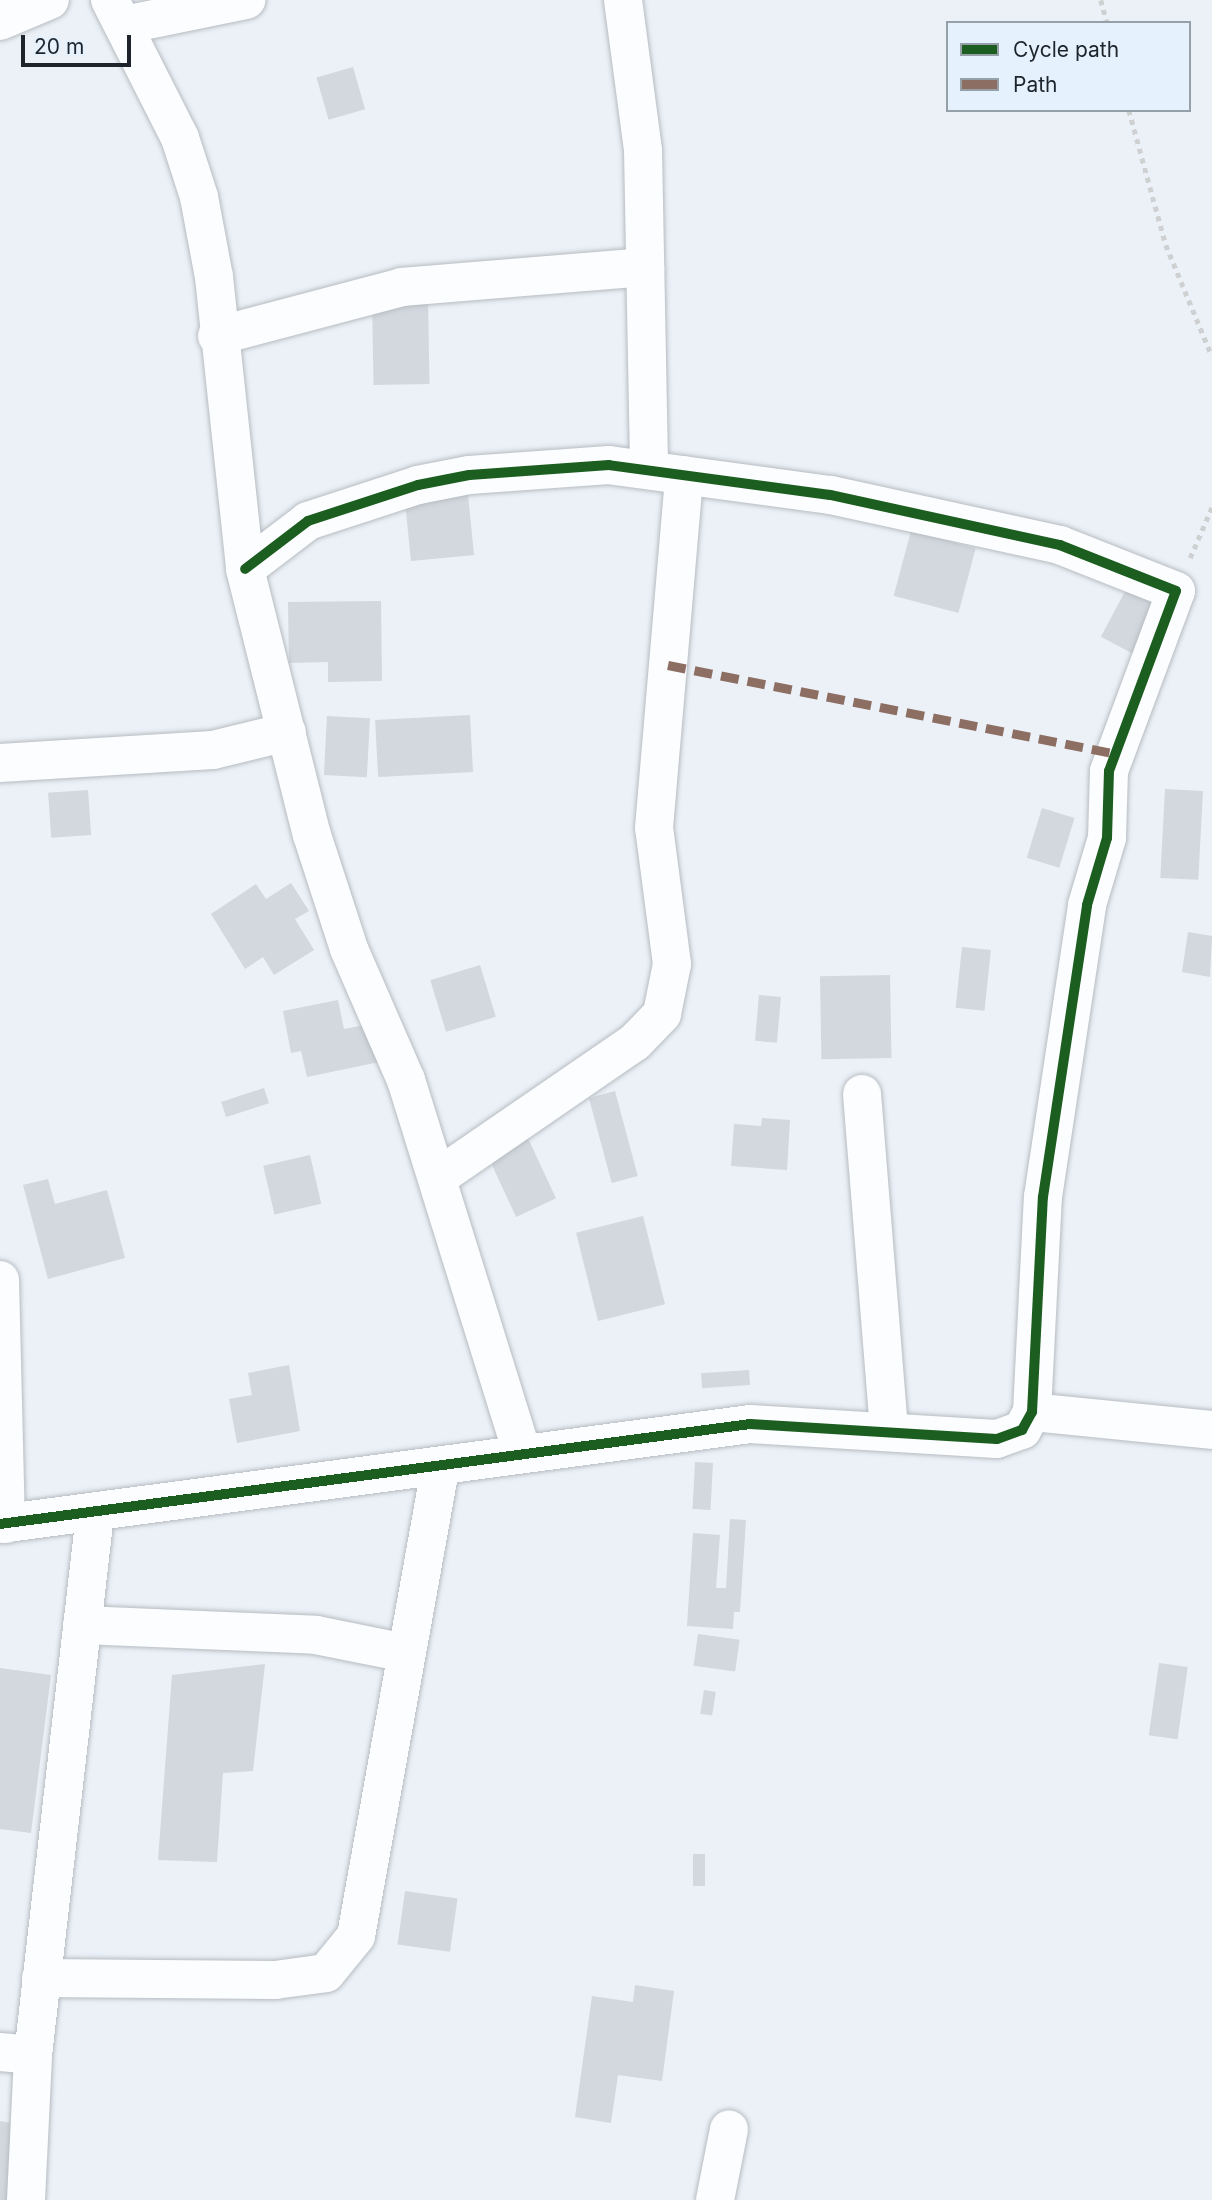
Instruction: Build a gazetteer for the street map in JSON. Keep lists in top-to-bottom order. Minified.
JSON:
{"legend":["Cycle path","Path"],"scale_bar":"20 m"}
